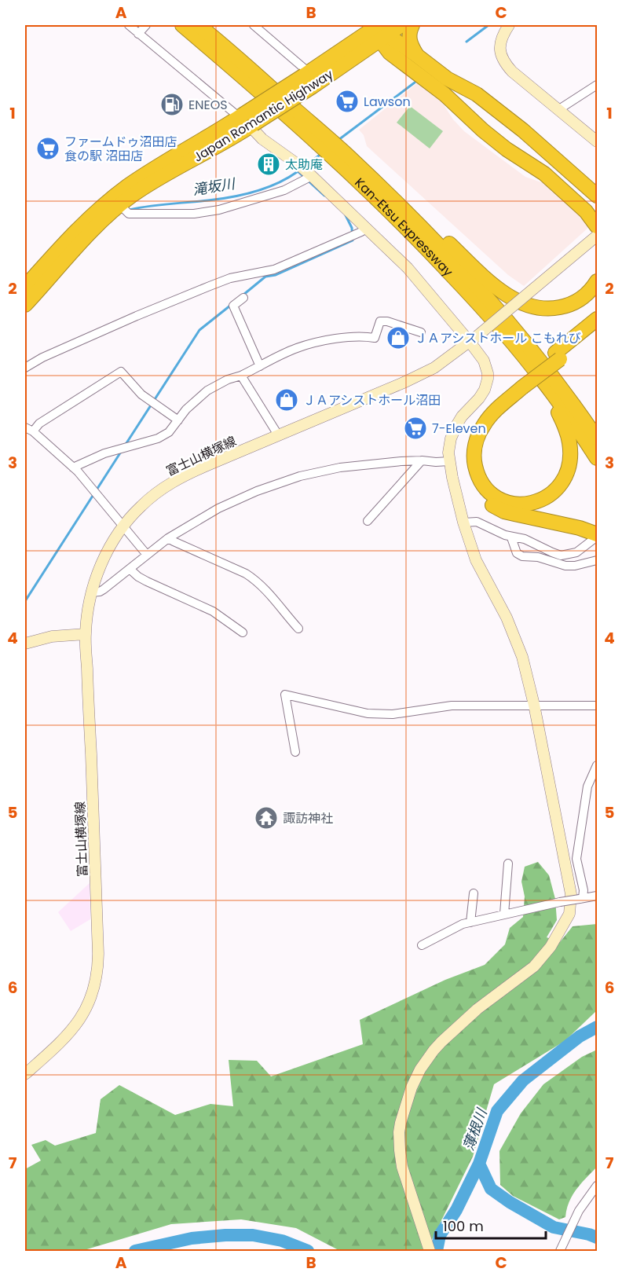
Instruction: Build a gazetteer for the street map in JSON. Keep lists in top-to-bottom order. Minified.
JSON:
{"streets":{"highway":["Japan Romantic Highway","Kan-Etsu Expressway"],"street":["富士山横塚線"]},"water":["滝坂川","薄根川"],"places":{"supermarket":["Lawson","ファームドゥ沼田店 食の駅 沼田店","7-Eleven"],"fuel station":["ENEOS"],"building":["太助庵"],"shop":["ＪＡアシストホール こもれび","ＪＡアシストホール沼田"],"temple":["諏訪神社"]},"scale_bar":"100 m","grid":{"columns":["A","B","C"],"rows":["1","2","3","4","5","6","7"]}}
